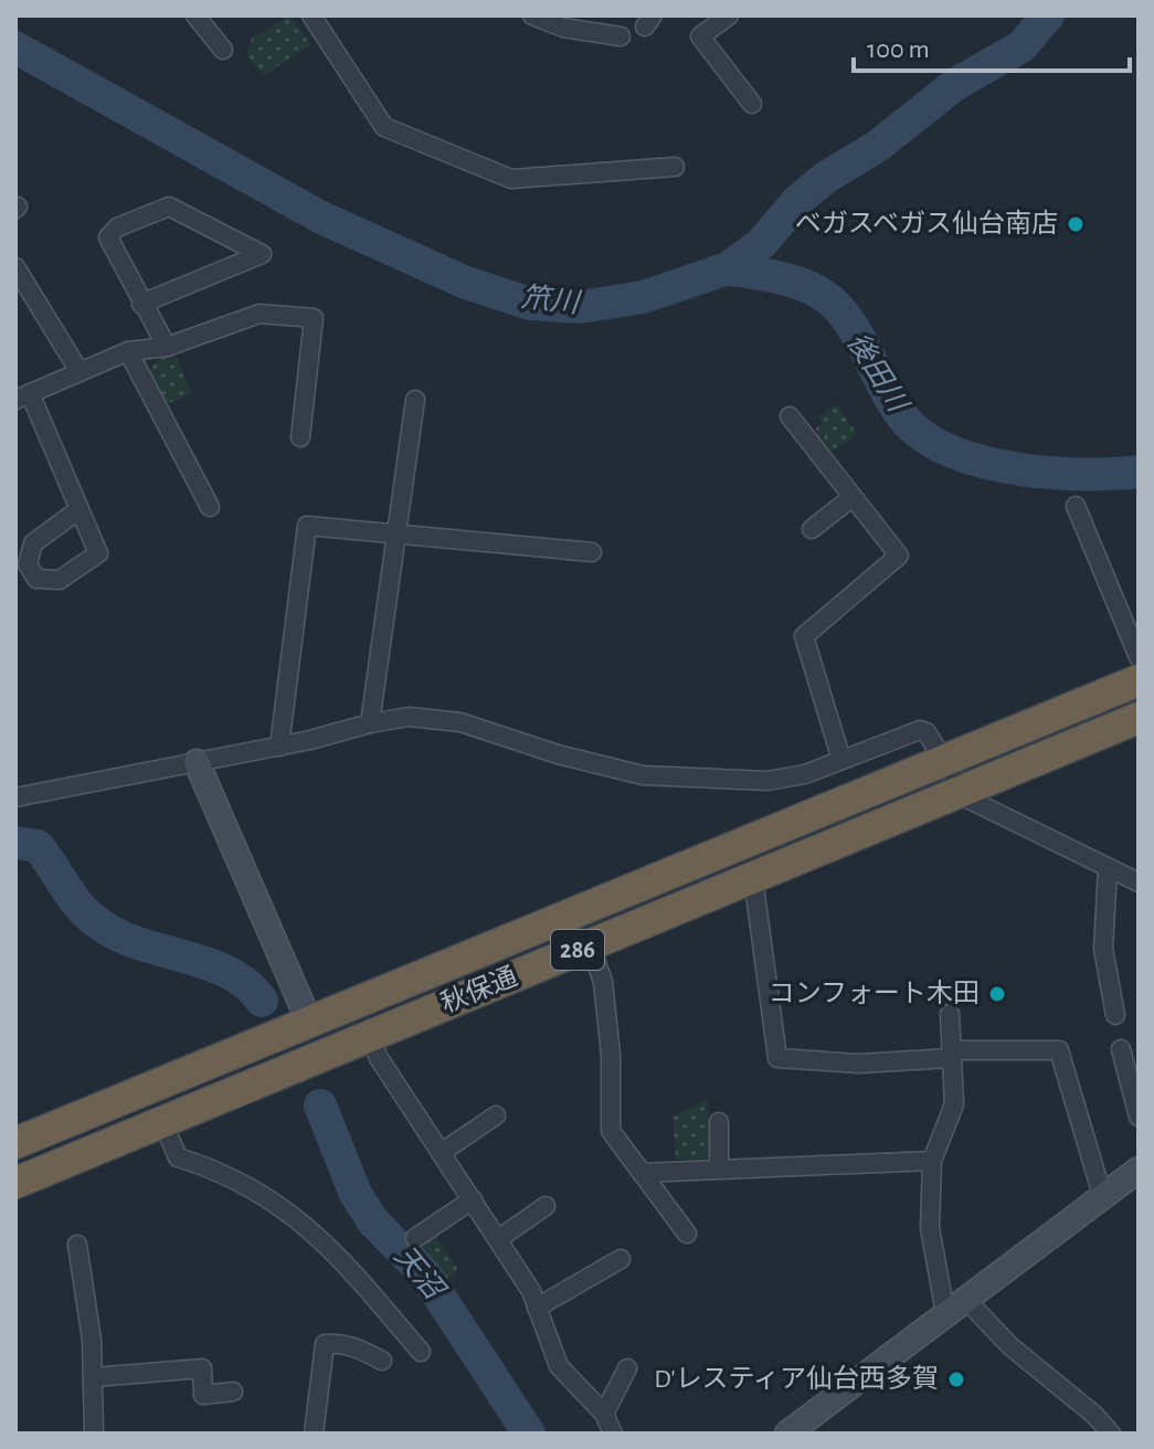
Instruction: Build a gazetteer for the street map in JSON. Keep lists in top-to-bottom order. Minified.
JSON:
{"streets":{"highway":["286","秋保通"]},"water":["笊川","後田川","天沼"],"places":["ベガスベガス仙台南店","コンフォート木田","D'レスティア仙台西多賀"],"scale_bar":"100 m"}
